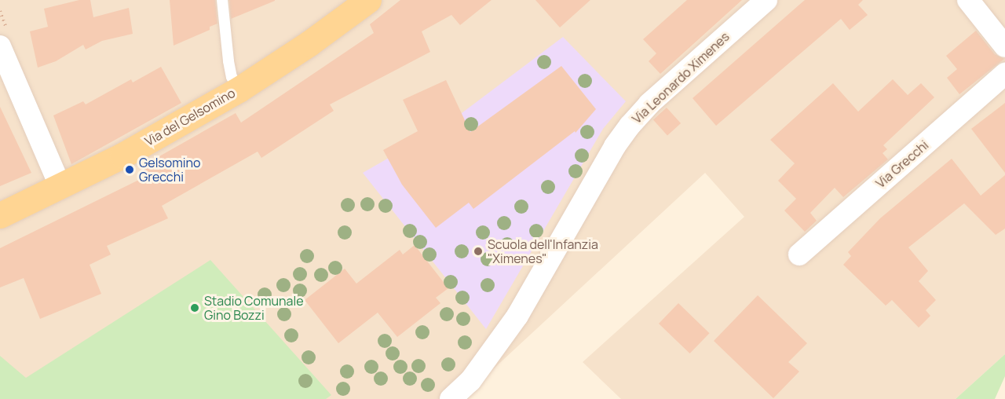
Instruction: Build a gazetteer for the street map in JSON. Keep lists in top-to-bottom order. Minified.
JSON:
{"streets":{"main road":["Via del Gelsomino"],"street":["Via Leonardo Ximenes","Via Grecchi"]},"places":["Gelsomino Grecchi","Scuola dell'Infanzia \"Ximenes\"","Stadio Comunale Gino Bozzi"]}
